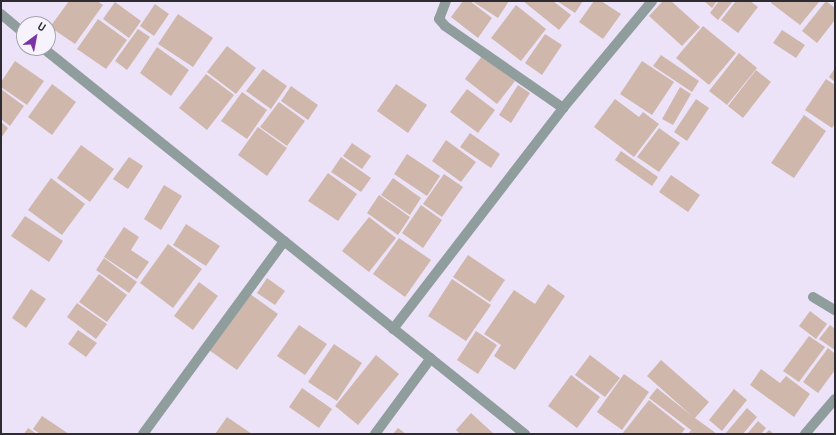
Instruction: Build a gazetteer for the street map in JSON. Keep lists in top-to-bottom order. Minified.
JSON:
{"north":"top right"}
